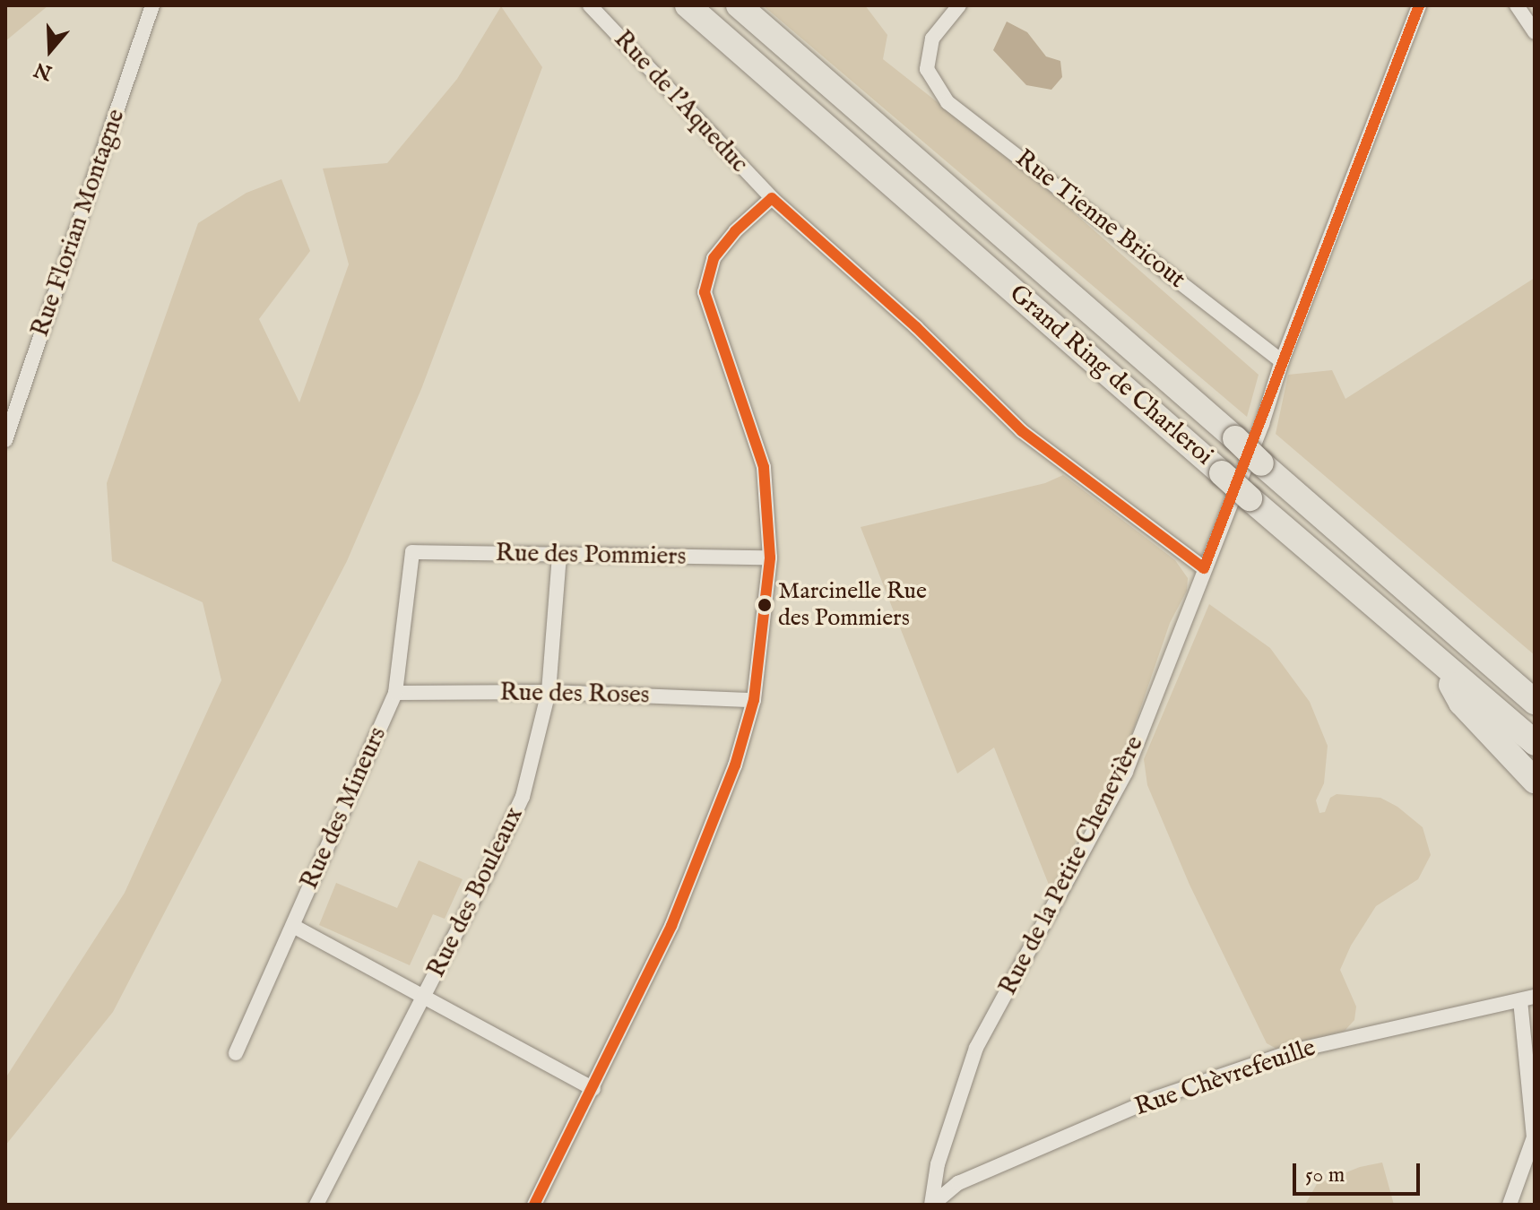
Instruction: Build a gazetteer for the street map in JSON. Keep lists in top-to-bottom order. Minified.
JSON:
{"streets":{"highway":["Grand Ring de Charleroi"],"street":["Rue de l'Aqueduc","Rue Tienne Bricout","Rue Florian Montagne","Rue des Pommiers","Rue des Roses","Rue des Mineurs","Rue de la Petite Chenevière","Rue des Bouleaux","Rue Chèvrefeuille"]},"crossings":[["Rue de l'Aqueduc","Rue de la Petite Chenevière"],["Rue Tienne Bricout","Rue de la Petite Chenevière"],["Rue des Pommiers","Rue des Mineurs"],["Rue des Pommiers","Rue des Bouleaux"],["Rue des Roses","Rue des Mineurs"],["Rue des Roses","Rue des Bouleaux"],["Rue de la Petite Chenevière","Rue Chèvrefeuille"]],"places":["Marcinelle Rue des Pommiers"],"scale_bar":"50 m","north":"bottom"}
